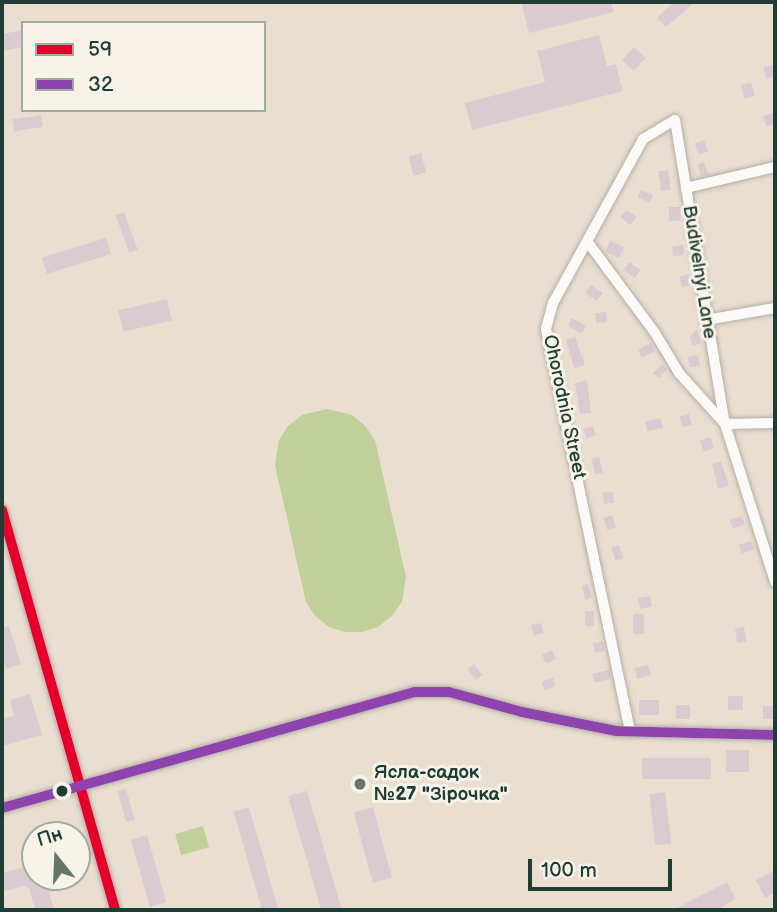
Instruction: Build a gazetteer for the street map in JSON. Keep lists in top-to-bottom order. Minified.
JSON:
{"streets":{"street":["Budivelnyi Lane","Ohorodnia Street"]},"crossings":[["Budivelnyi Lane","Ohorodnia Street"]],"places":["Ясла-садок №27 \"Зірочка\""],"lines":["transit line 59","transit line 32"],"legend":["59","32"],"scale_bar":"100 m","north":"top"}
